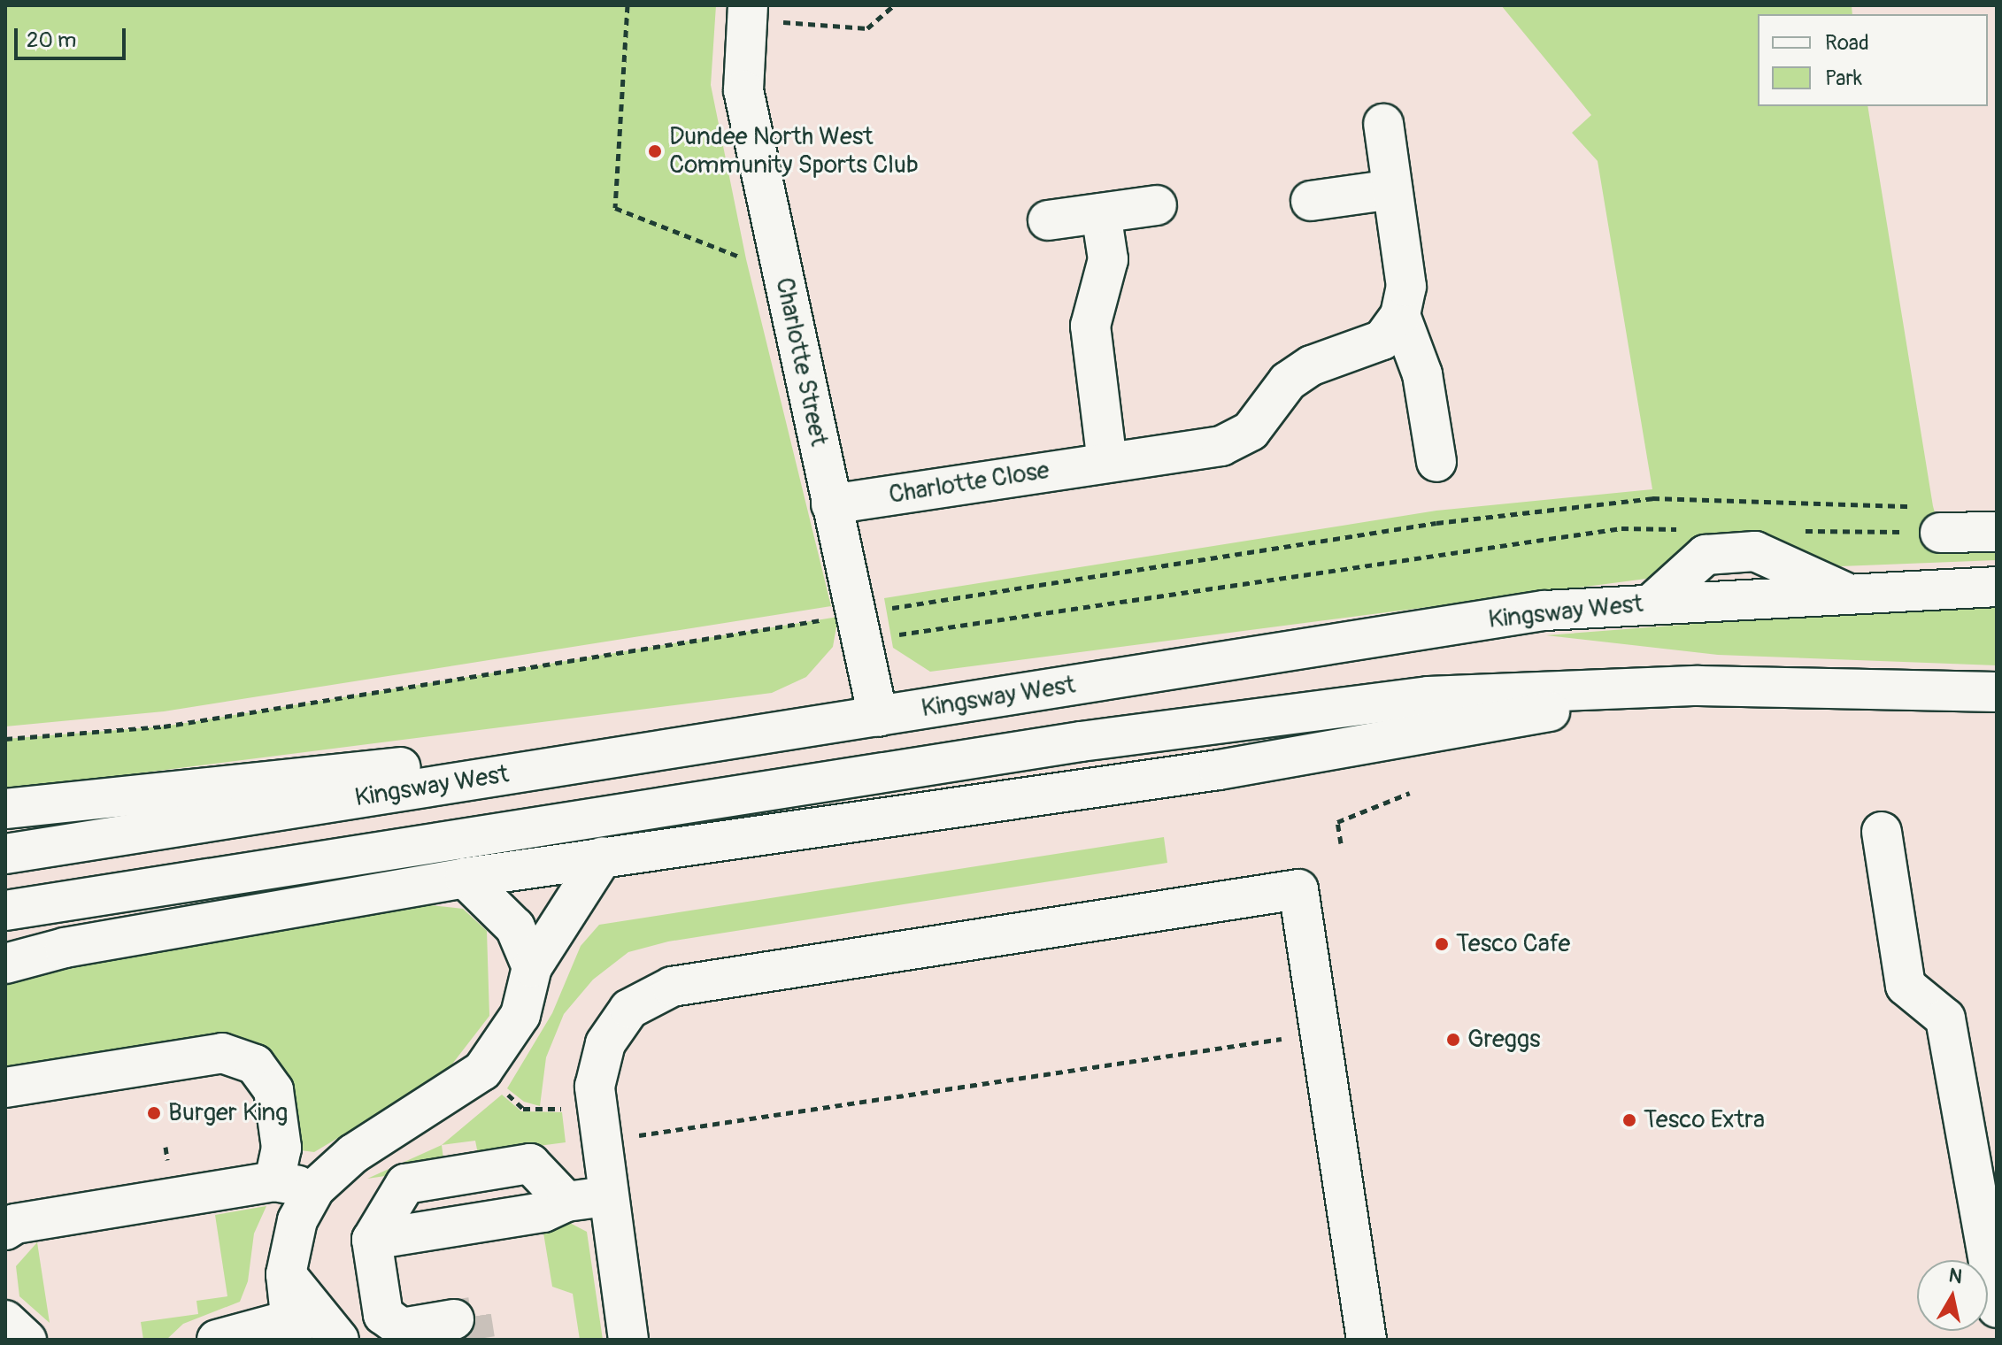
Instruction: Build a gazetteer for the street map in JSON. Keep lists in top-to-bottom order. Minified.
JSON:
{"streets":{"main road":["Charlotte Street","Charlotte Close","Kingsway West"]},"crossings":[["Charlotte Street","Charlotte Close"],["Charlotte Street","Kingsway West"]],"places":["Dundee North West Community Sports Club","Tesco Cafe","Greggs","Burger King","Tesco Extra"],"legend":["Road","Park"],"scale_bar":"20 m","north":"top"}
